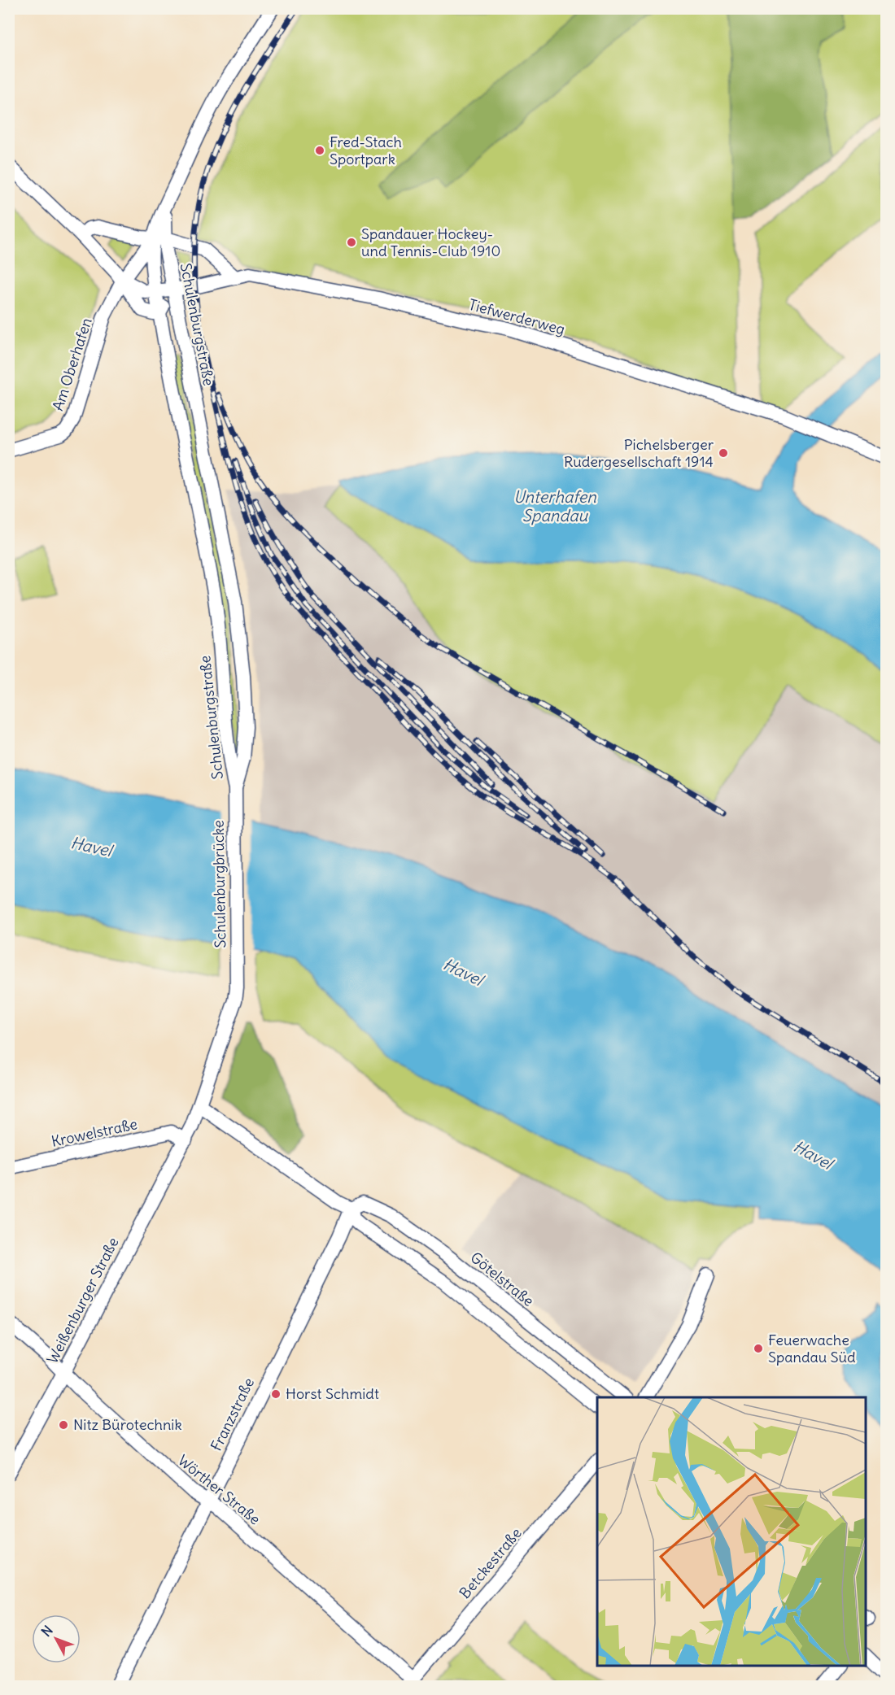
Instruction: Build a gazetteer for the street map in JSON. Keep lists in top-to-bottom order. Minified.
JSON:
{"streets":{"street":["Tiefwerderweg","Schulenburgstraße","Am Oberhafen","Schulenburgbrücke","Krowelstraße","Götelstraße","Weißenburger Straße","Franzstraße","Wörther Straße","Betckestraße"]},"crossings":[["Tiefwerderweg","Schulenburgstraße"],["Tiefwerderweg","Am Oberhafen"],["Schulenburgstraße","Schulenburgbrücke"],["Krowelstraße","Weißenburger Straße"],["Götelstraße","Franzstraße"],["Weißenburger Straße","Wörther Straße"],["Franzstraße","Wörther Straße"],["Wörther Straße","Betckestraße"]],"water":["Unterhafen Spandau","Havel"],"places":["Fred-Stach Sportpark","Spandauer Hockey- und Tennis-Club 1910","Pichelsberger Rudergesellschaft 1914","Feuerwache Spandau Süd","Horst Schmidt","Nitz Bürotechnik"],"north":"top left"}
